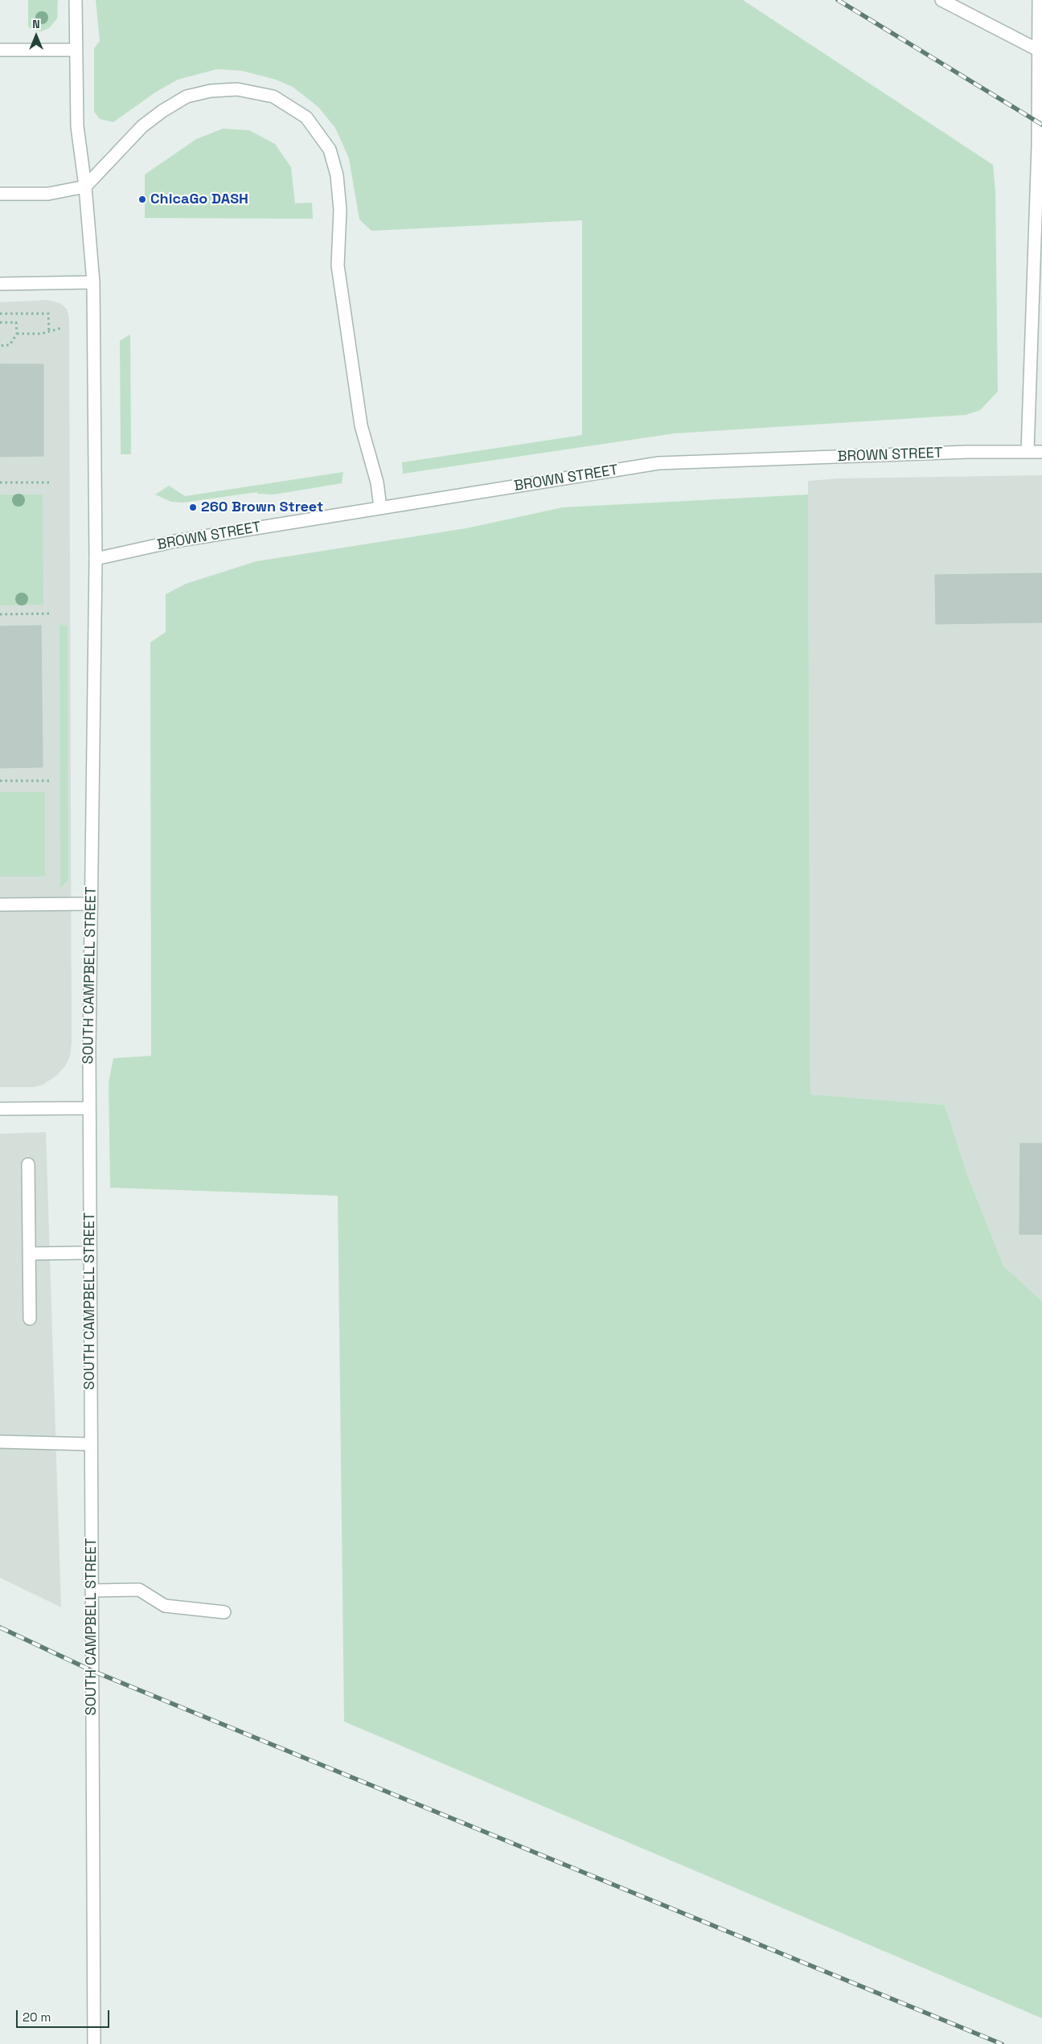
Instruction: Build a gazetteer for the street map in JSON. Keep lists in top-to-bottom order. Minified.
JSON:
{"streets":{"street":["BROWN STREET","SOUTH CAMPBELL STREET"]},"crossings":[["BROWN STREET","SOUTH CAMPBELL STREET"]],"places":["ChicaGo DASH","260 Brown Street"],"scale_bar":"20 m","north":"top"}
